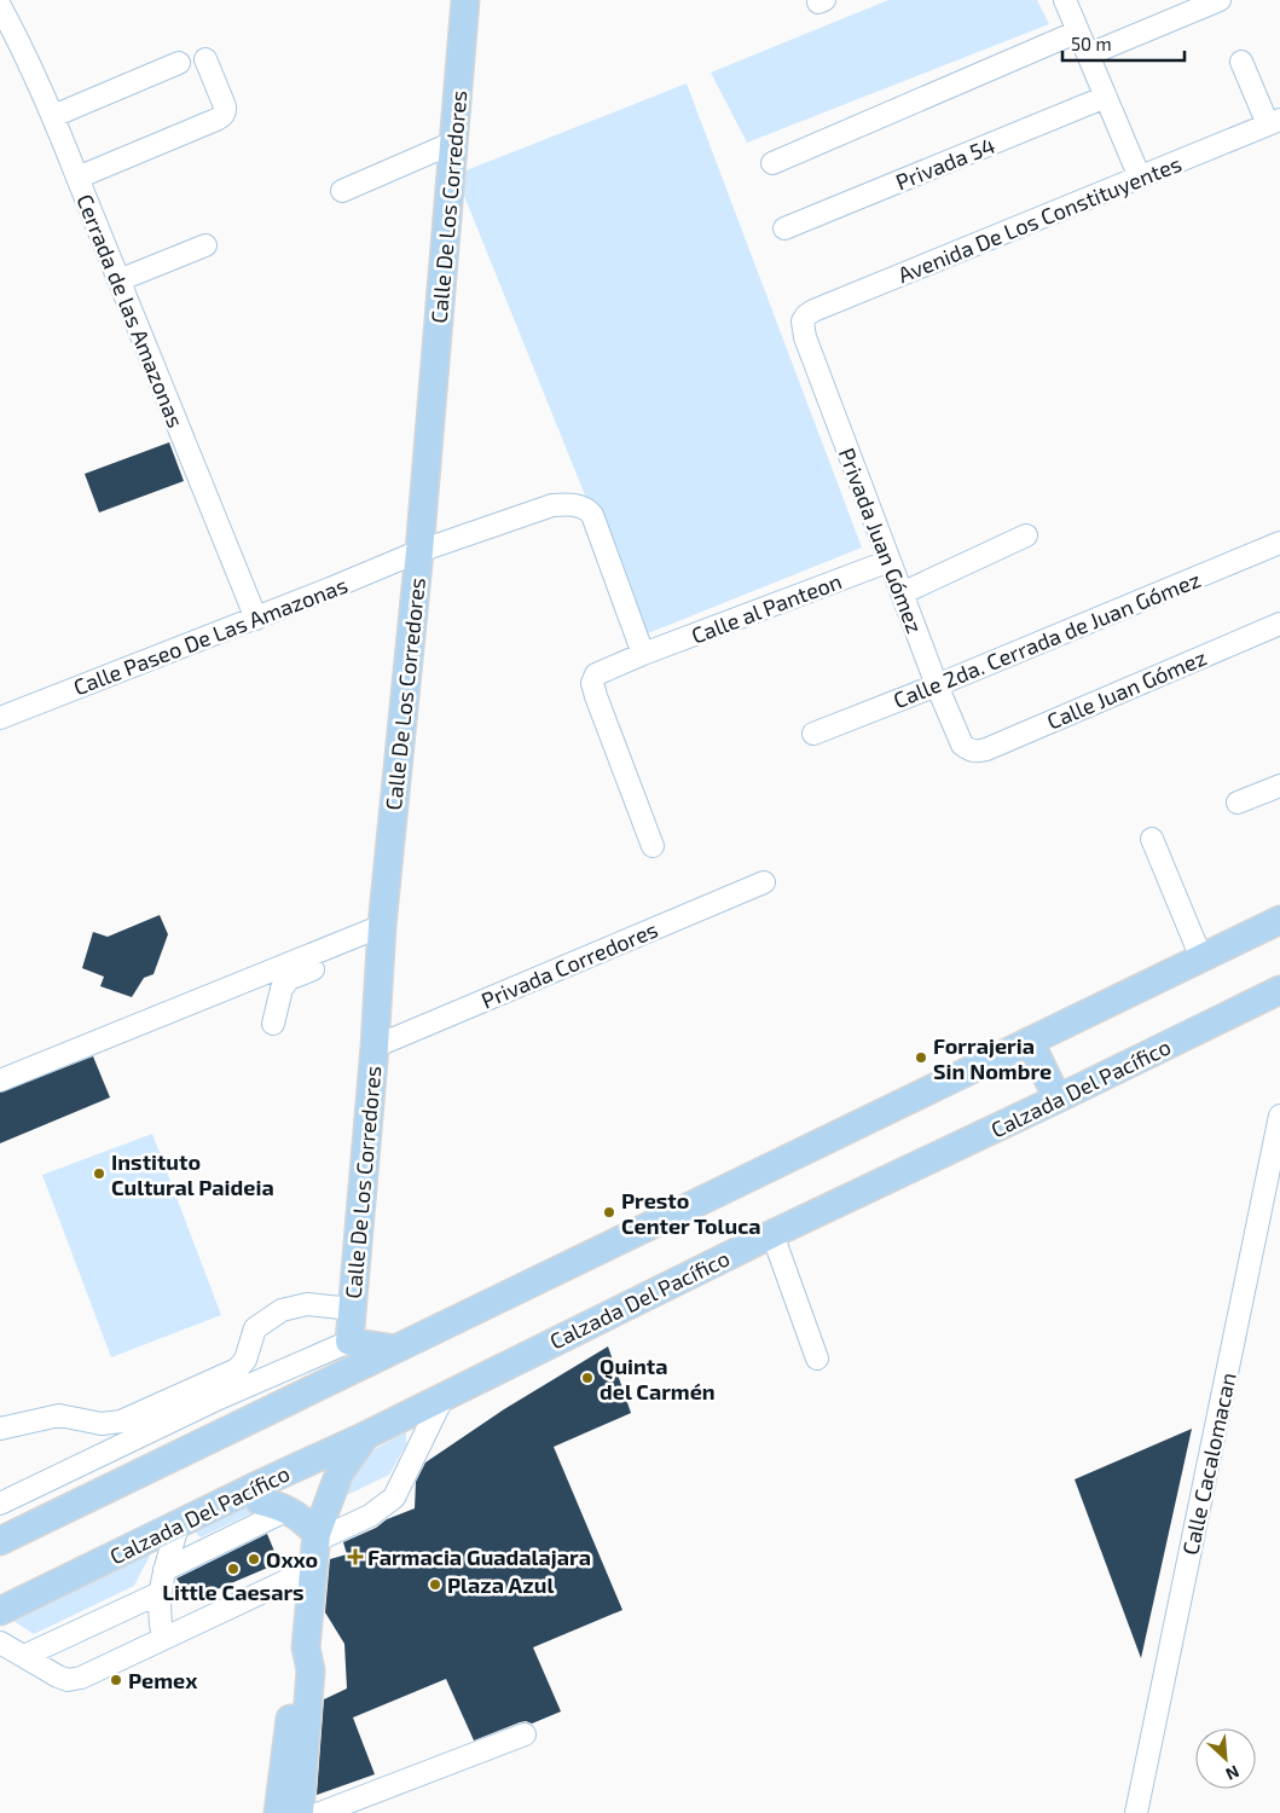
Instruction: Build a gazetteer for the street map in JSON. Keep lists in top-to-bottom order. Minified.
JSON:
{"streets":{"main road":["Calle De Los Corredores","Calzada Del Pacífico"],"street":["Privada 54","Avenida De Los Constituyentes","Cerrada de las Amazonas","Privada Juan Gómez","Calle al Panteon","Calle Paseo De Las Amazonas","Calle 2da. Cerrada de Juan Gómez","Calle Juan Gómez","Privada Corredores","Calle Cacalomacan"]},"crossings":[["Calle De Los Corredores","Calle Paseo De Las Amazonas"],["Calle De Los Corredores","Privada Corredores"],["Avenida De Los Constituyentes","Privada Juan Gómez"],["Cerrada de las Amazonas","Calle Paseo De Las Amazonas"],["Privada Juan Gómez","Calle al Panteon"],["Privada Juan Gómez","Calle 2da. Cerrada de Juan Gómez"],["Privada Juan Gómez","Calle Juan Gómez"]],"places":{"other":["Forrajeria Sin Nombre","Instituto Cultural Paideia","Presto Center Toluca","Quinta del Carmén","Oxxo","Little Caesars","Plaza Azul","Pemex"],"health":["Farmacia Guadalajara"]},"scale_bar":"50 m","north":"bottom right"}
